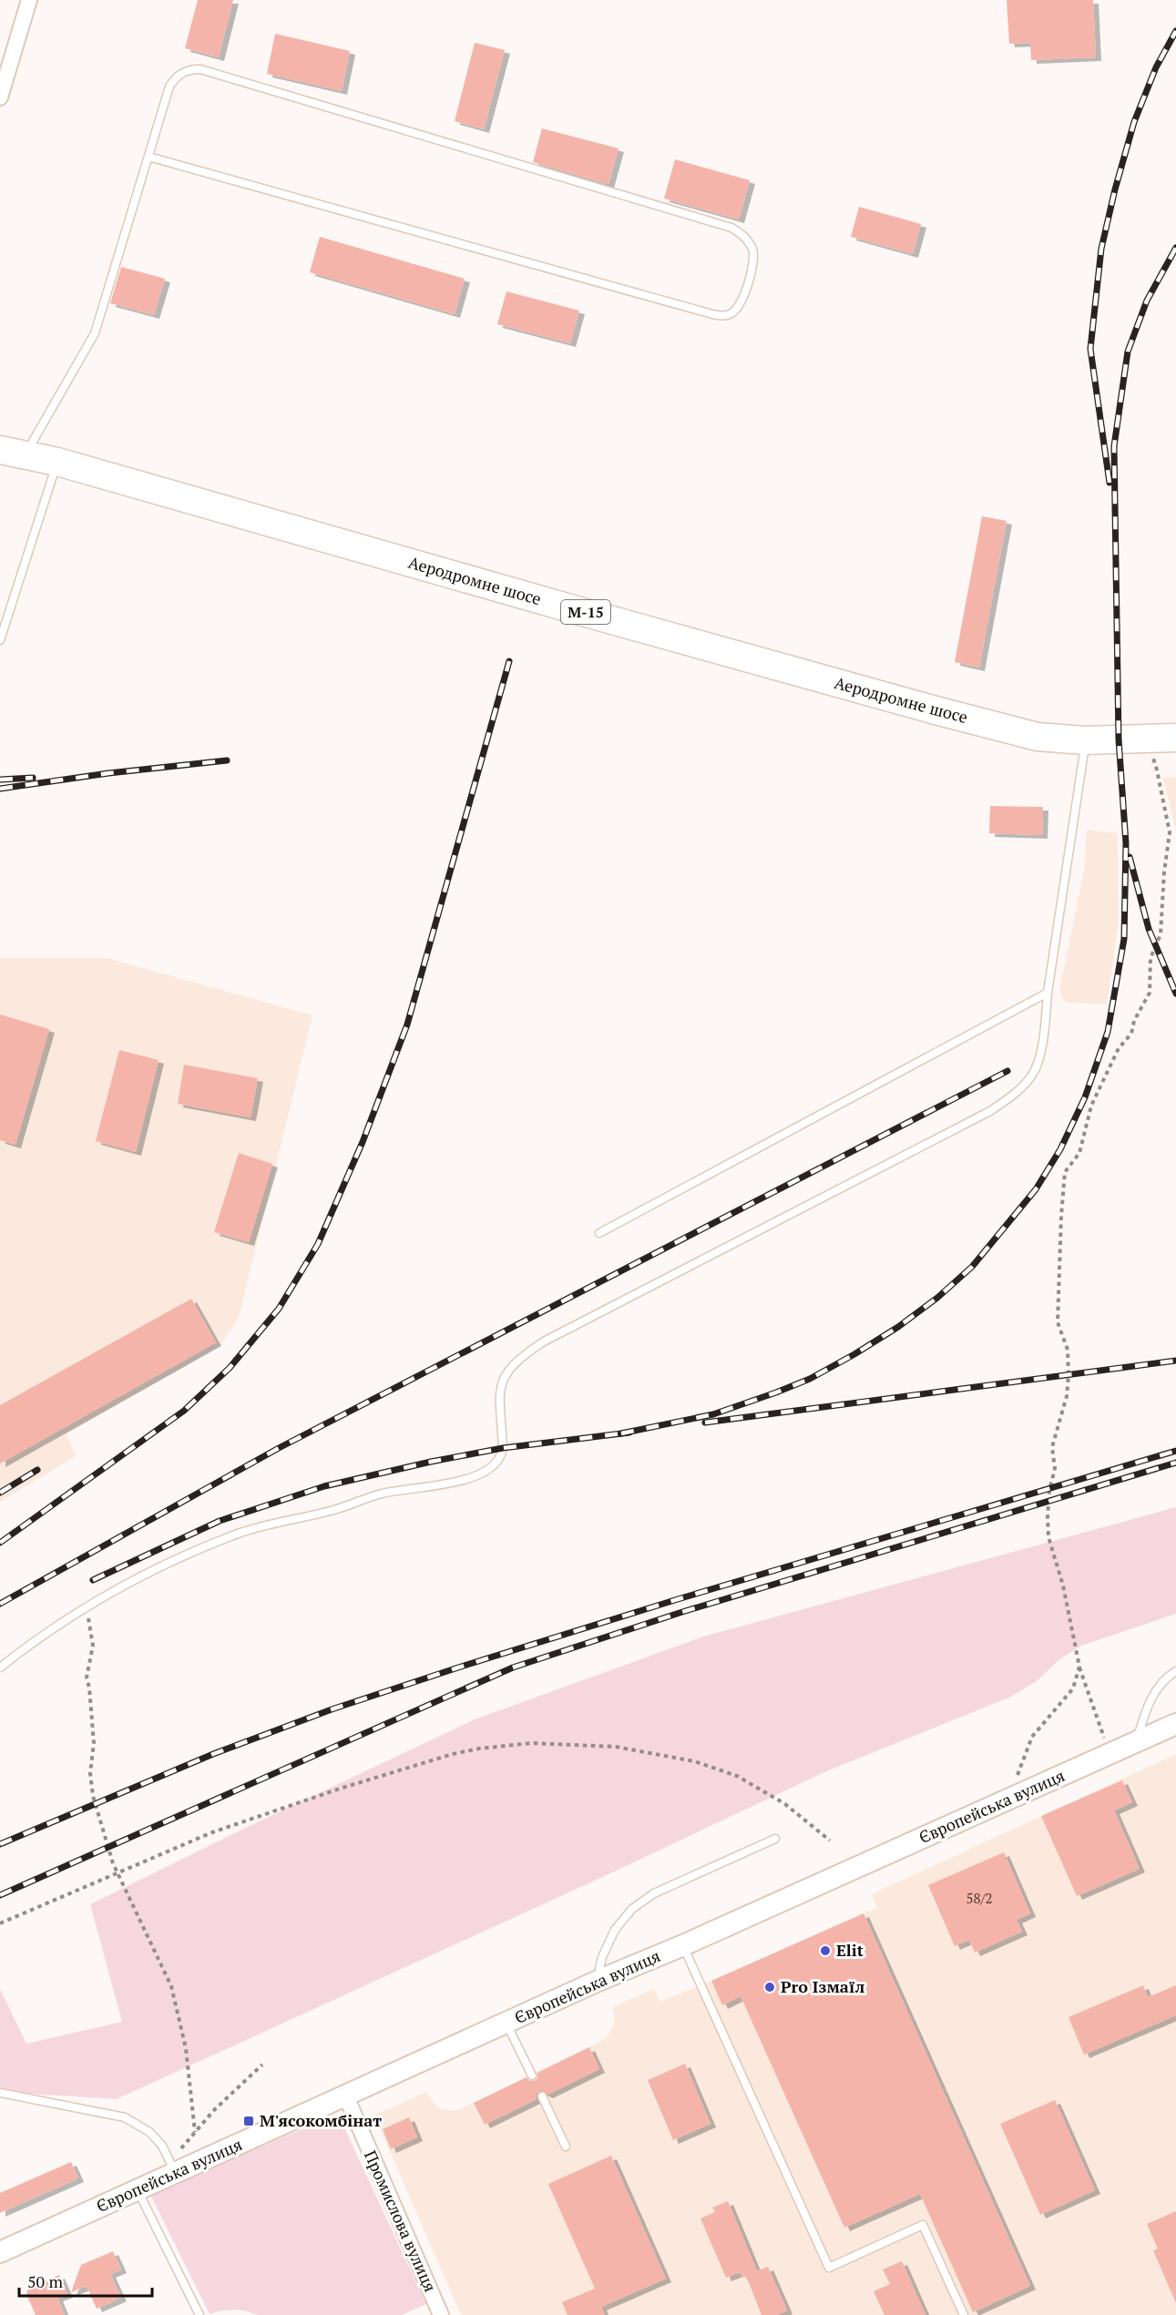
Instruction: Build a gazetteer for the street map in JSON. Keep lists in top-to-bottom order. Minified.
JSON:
{"streets":{"highway":["Аеродромне шосе","М-15"],"main road":["Європейська вулиця"],"street":["Промислова вулиця"]},"crossings":[["Європейська вулиця","Промислова вулиця"]],"places":{"other":["Elit","Pro Ізмаїл"],"transit":["М'ясокомбінат"]},"house_numbers":["58/2"],"scale_bar":"50 m"}
